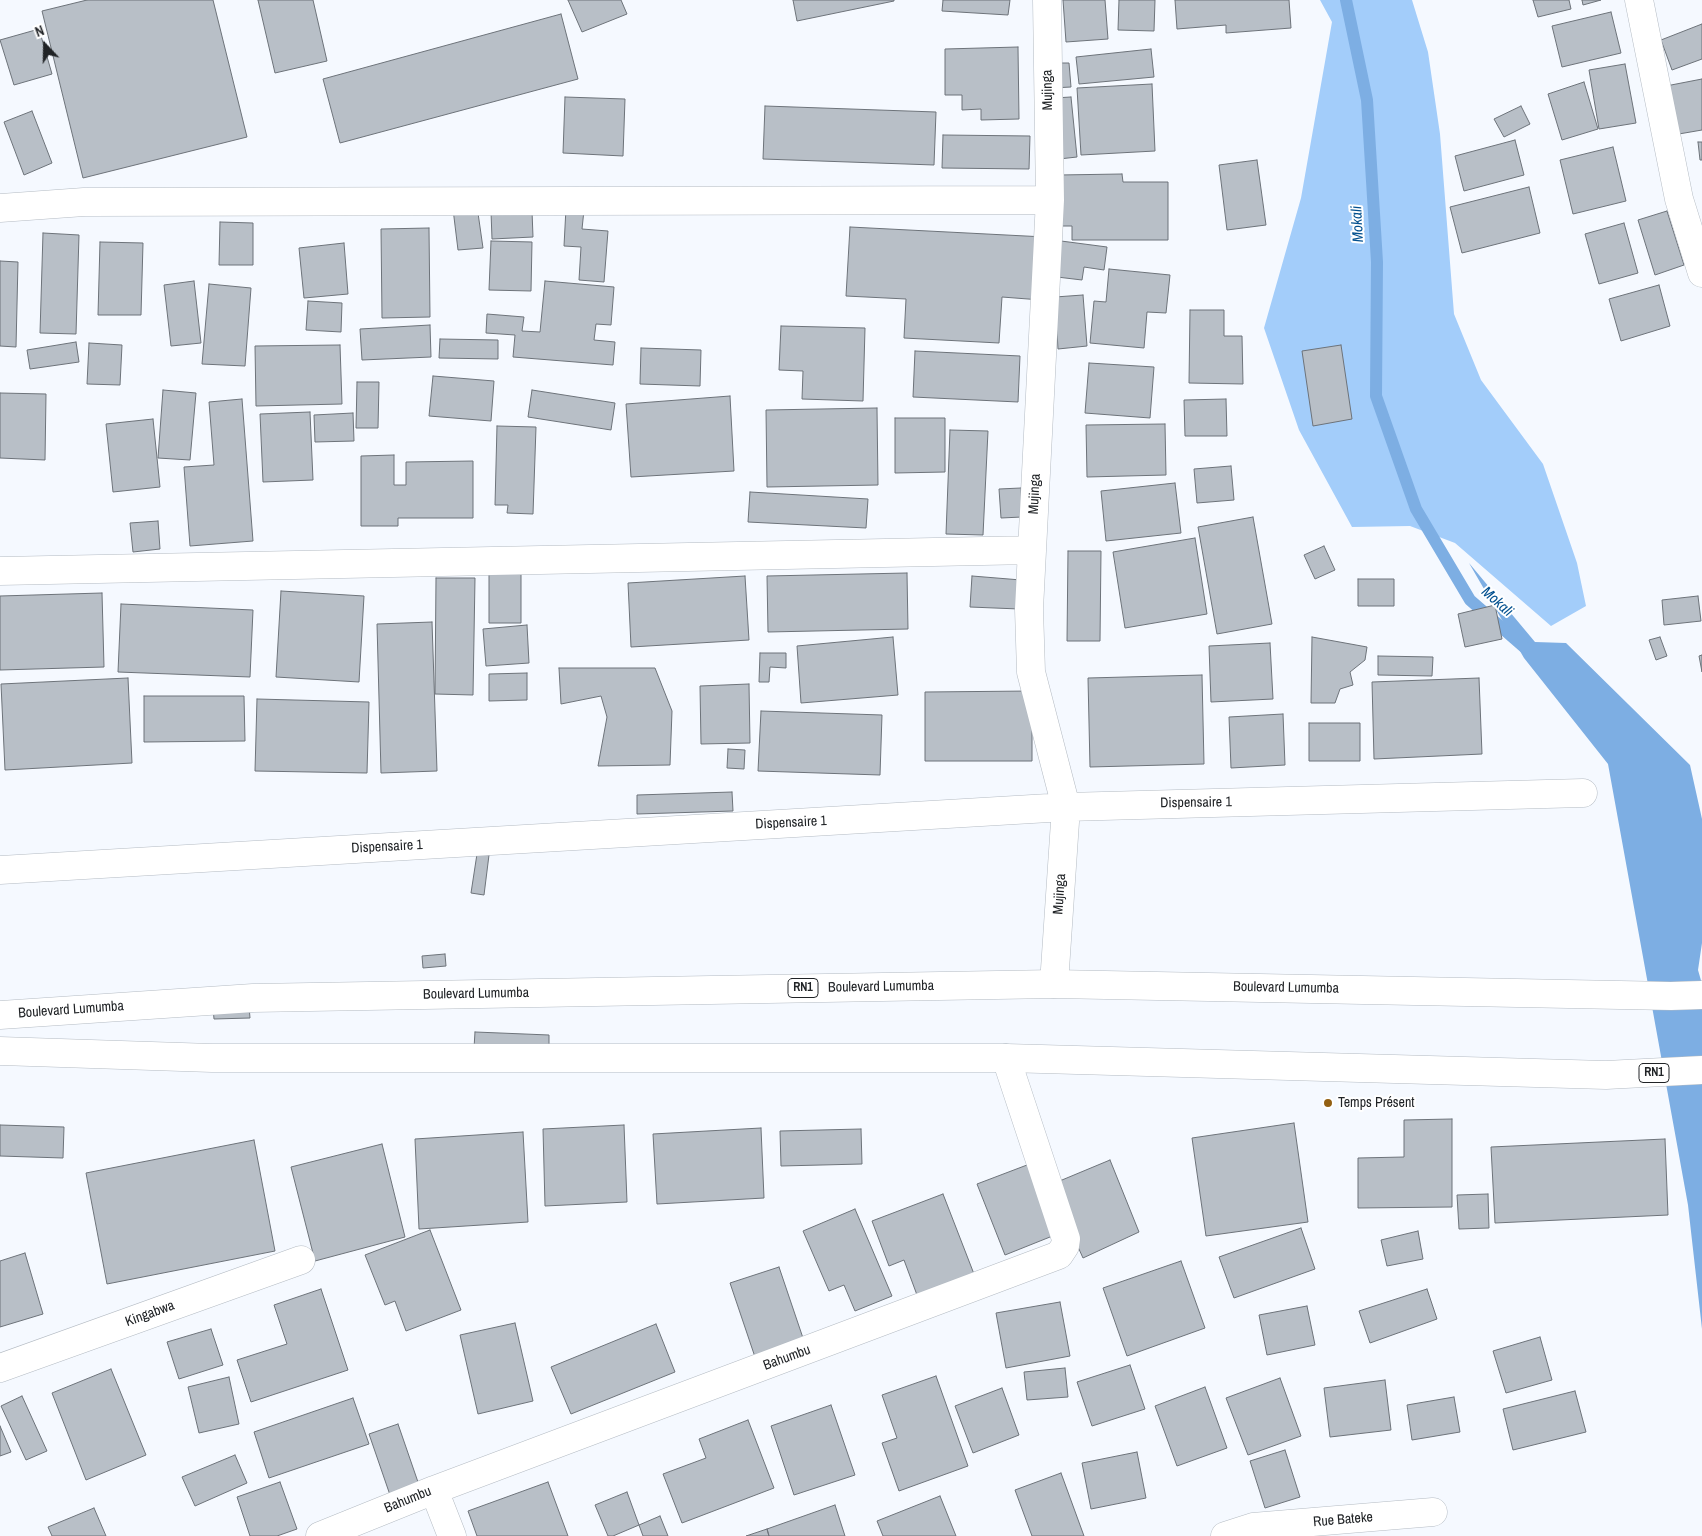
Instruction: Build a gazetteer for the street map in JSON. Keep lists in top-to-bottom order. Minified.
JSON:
{"streets":{"main road":["Mujinga","Dispensaire 1","Boulevard Lumumba","RN1","Kingabwa","Bahumbu","Rue Bateke"]},"crossings":[["Mujinga","Dispensaire 1"],["Mujinga","Boulevard Lumumba"],["RN1","Bahumbu"]],"water":["Mokali"],"places":["Temps Présent"],"north":"top"}
